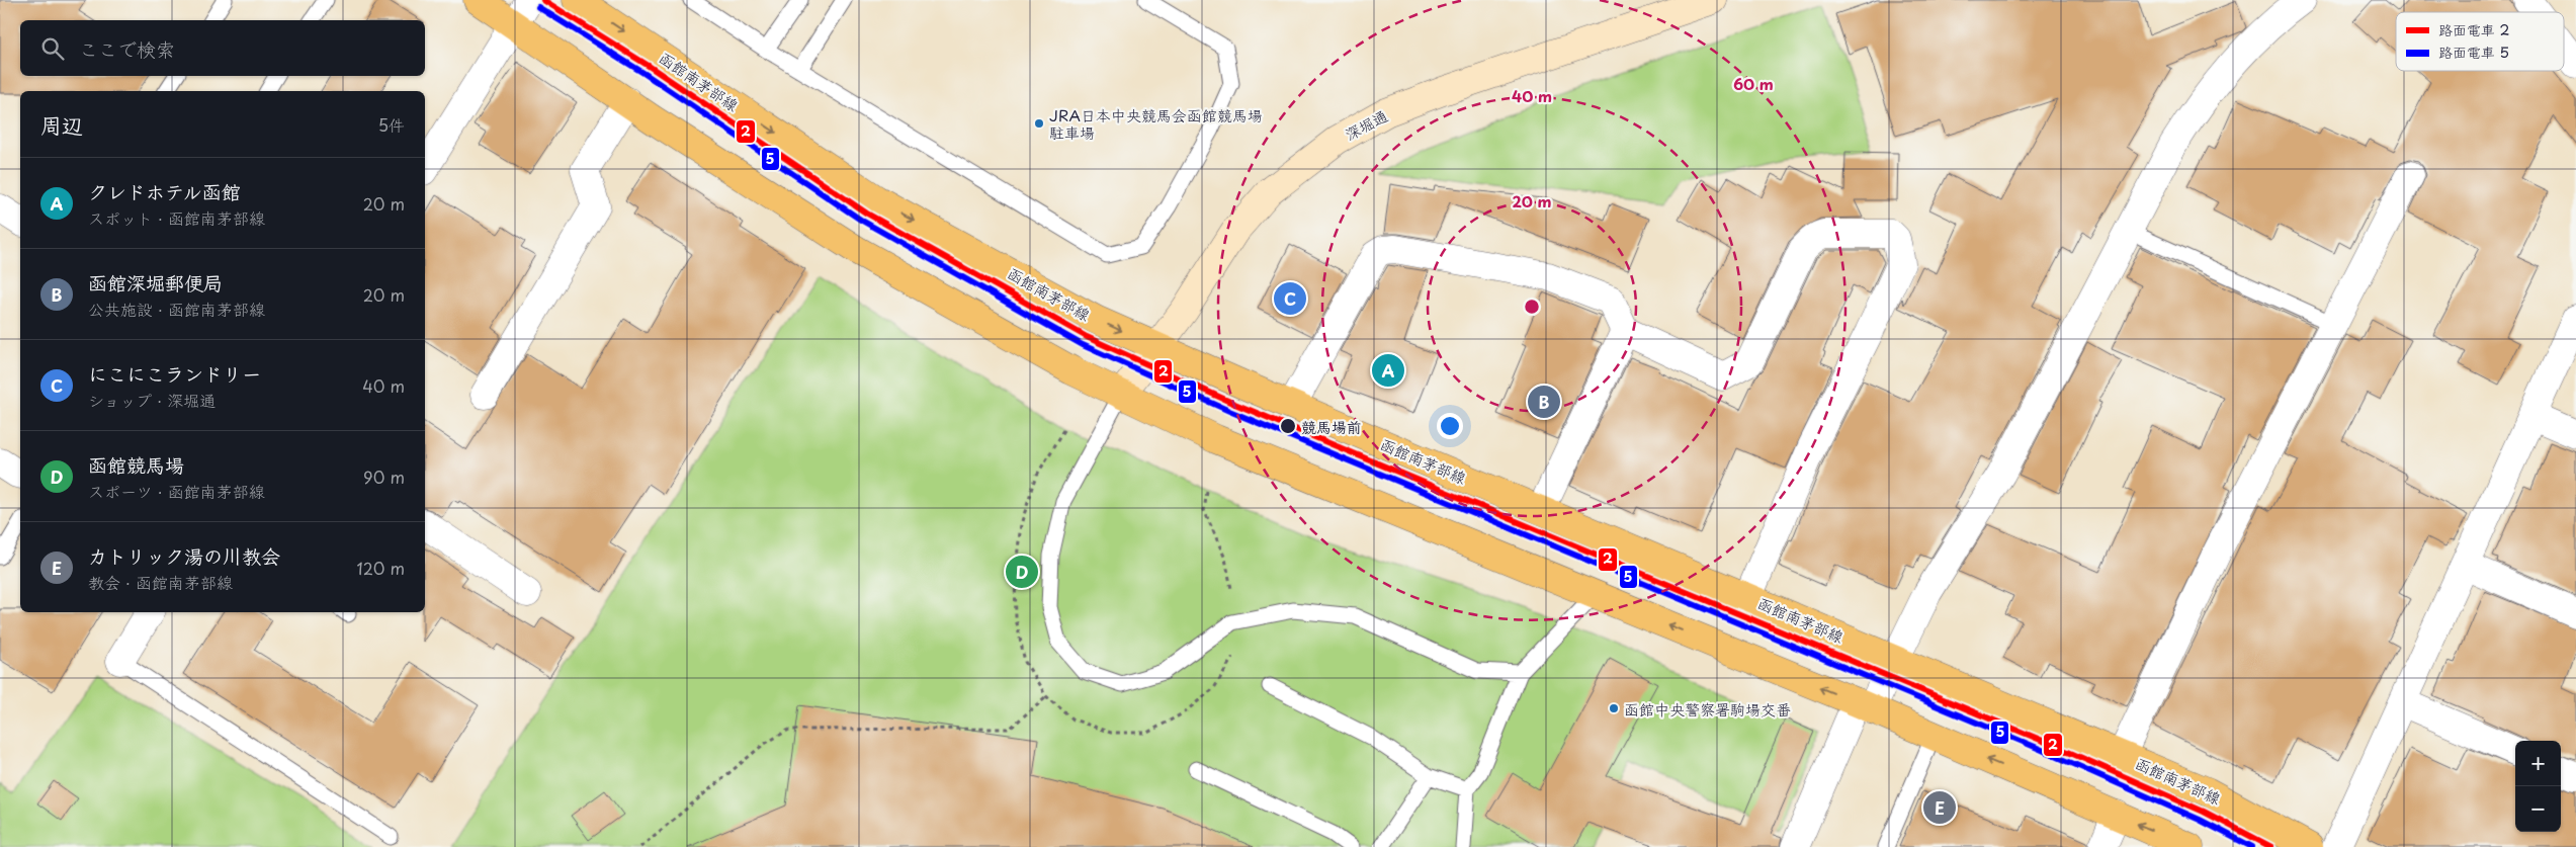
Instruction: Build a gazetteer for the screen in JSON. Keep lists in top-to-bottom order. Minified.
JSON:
{"streets":{"main road":["函館南茅部線"],"street":["深堀通"]},"crossings":[["函館南茅部線","深堀通"]],"places":["JRA日本中央競馬会函館競馬場 駐車場","競馬場前","函館中央警察署駒場交番"],"lines":["tram line 2","tram line 5"],"legend":["路面電車 2","路面電車 5"],"page":{"search":"ここで検索","heading":["周辺","5件"],"list":[{"mark":"A","name":"クレドホテル函館","note":"スポット · 函館南茅部線","value":"20 m"},{"mark":"B","name":"函館深堀郵便局","note":"公共施設 · 函館南茅部線","value":"20 m"},{"mark":"C","name":"にこにこランドリー","note":"ショップ · 深堀通","value":"40 m"},{"mark":"D","name":"函館競馬場","note":"スポーツ · 函館南茅部線","value":"90 m"},{"mark":"E","name":"カトリック湯の川教会","note":"教会 · 函館南茅部線","value":"120 m"}],"pins":["C","A","B","D","E"],"map_buttons":["+","−"]},"rings":["60 m","40 m","20 m"]}
